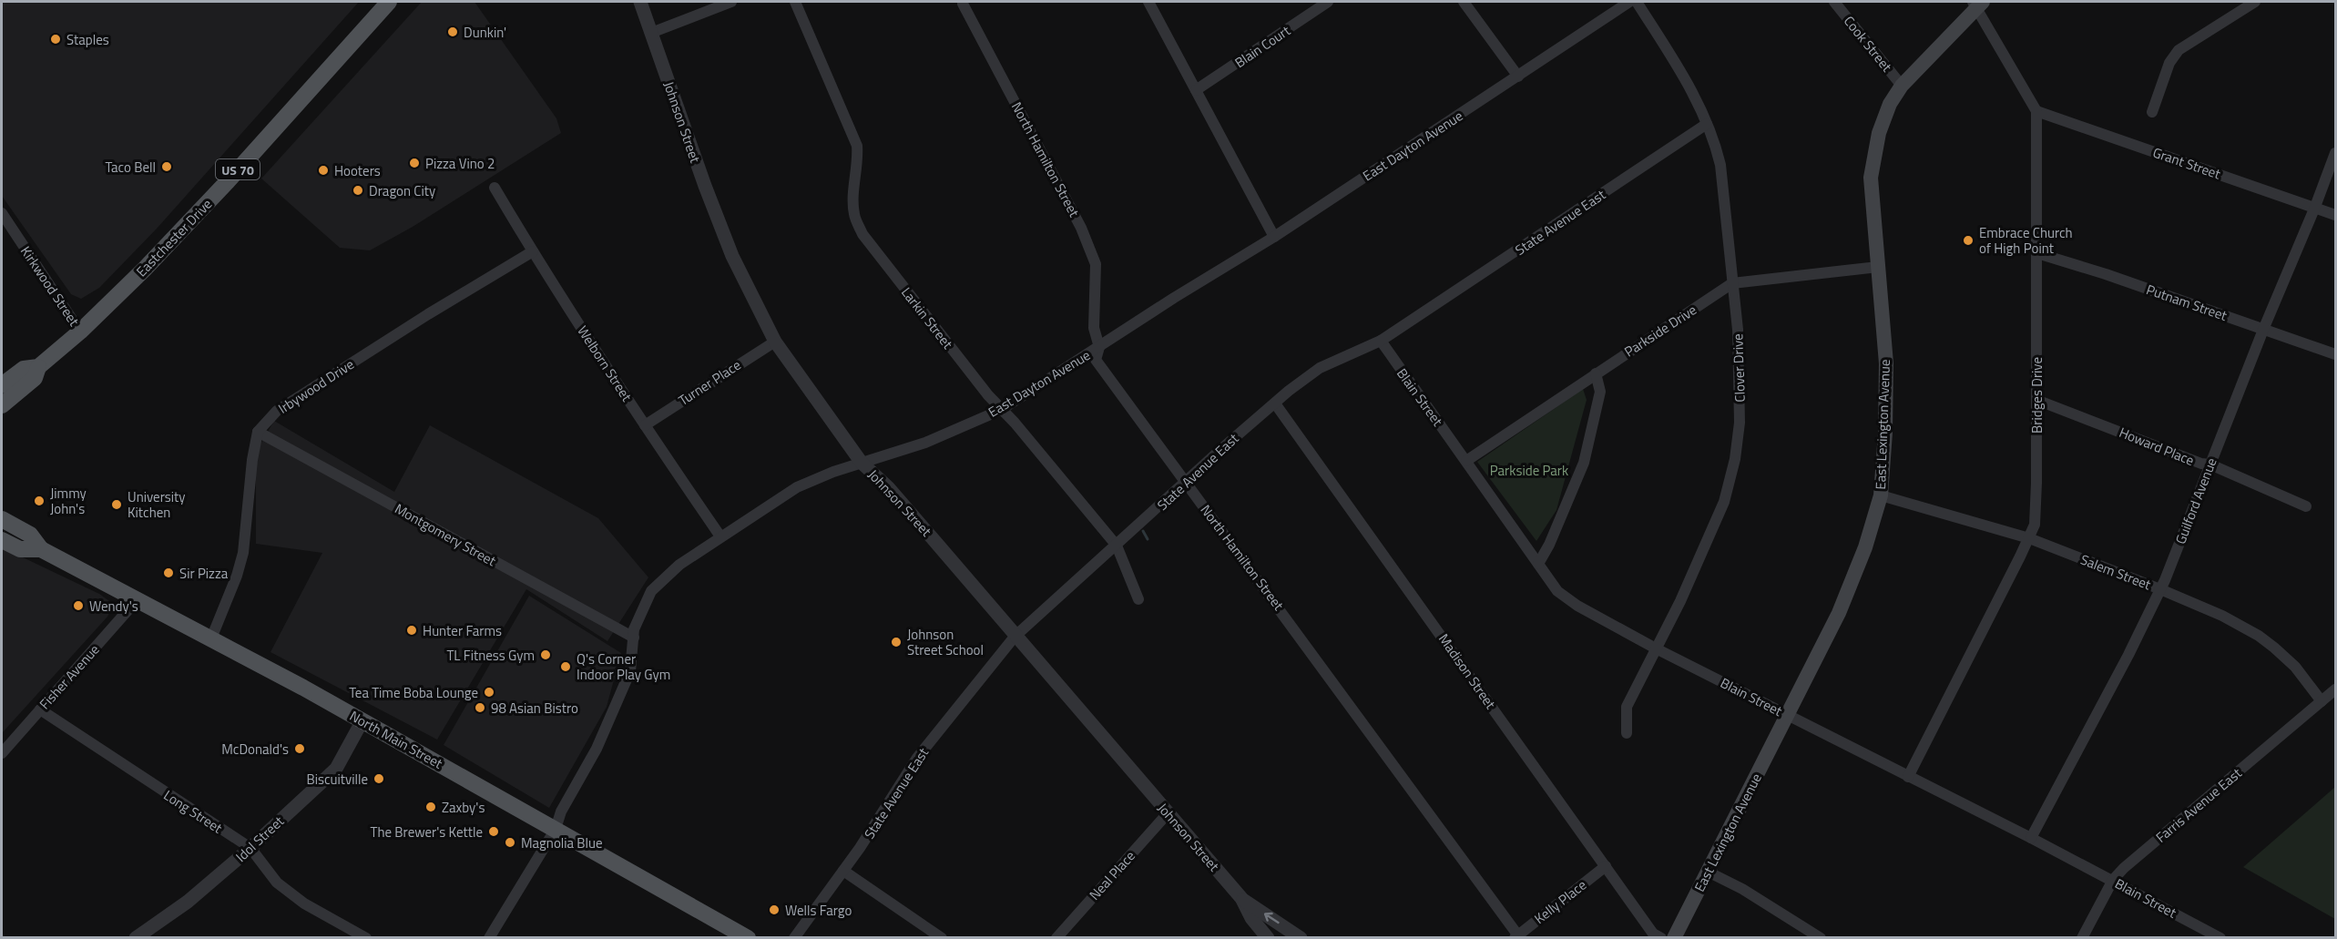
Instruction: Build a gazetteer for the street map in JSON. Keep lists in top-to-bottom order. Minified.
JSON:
{"streets":{"main road":["US 70","Eastchester Drive","East Lexington Avenue","North Main Street"],"street":["Cook Street","Blain Court","Johnson Street","East Dayton Avenue","North Hamilton Street","Grant Street","State Avenue East","Kirkwood Street","Putnam Street","Larkin Street","Parkside Drive","Welborn Street","Clover Drive","Turner Place","Irbywood Drive","Bridges Drive","Blain Street","Howard Place","Guilford Avenue","Montgomery Street","Salem Street","Madison Street","Fisher Avenue","Farris Avenue East","Long Street","Idol Street","Neal Place","Kelly Place"]},"crossings":[["Cook Street","East Lexington Avenue"],["Johnson Street","East Dayton Avenue"],["Johnson Street","State Avenue East"],["Johnson Street","Turner Place"],["Johnson Street","Neal Place"],["East Dayton Avenue","North Hamilton Street"],["East Dayton Avenue","Larkin Street"],["East Dayton Avenue","Welborn Street"],["East Dayton Avenue","Montgomery Street"],["East Dayton Avenue","North Main Street"],["North Hamilton Street","State Avenue East"],["North Hamilton Street","Kelly Place"],["Grant Street","Bridges Drive"],["Grant Street","Guilford Avenue"],["State Avenue East","Larkin Street"],["State Avenue East","Clover Drive"],["State Avenue East","Blain Street"],["State Avenue East","Madison Street"],["Eastchester Drive","Kirkwood Street"],["Putnam Street","Bridges Drive"],["Putnam Street","Guilford Avenue"],["Parkside Drive","Clover Drive"],["Parkside Drive","Blain Street"],["Parkside Drive","East Lexington Avenue"],["Welborn Street","Turner Place"],["Welborn Street","Irbywood Drive"],["Clover Drive","Blain Street"],["Irbywood Drive","Montgomery Street"],["Bridges Drive","Blain Street"],["Bridges Drive","East Lexington Avenue"],["Bridges Drive","Howard Place"],["Bridges Drive","Salem Street"],["Blain Street","East Lexington Avenue"],["Blain Street","Guilford Avenue"],["Blain Street","Farris Avenue East"],["East Lexington Avenue","Salem Street"],["Howard Place","Guilford Avenue"],["Guilford Avenue","Salem Street"],["Salem Street","Farris Avenue East"],["Madison Street","Kelly Place"],["Fisher Avenue","North Main Street"],["Fisher Avenue","Long Street"],["North Main Street","Idol Street"],["Long Street","Idol Street"]],"parks":["Parkside Park"],"places":["Dunkin'","Staples","Pizza Vino 2","Taco Bell","Hooters","Dragon City","Embrace Church of High Point","Jimmy John's","University Kitchen","Sir Pizza","Wendy's","Hunter Farms","Johnson Street School","TL Fitness Gym","Q's Corner Indoor Play Gym","Tea Time Boba Lounge","98 Asian Bistro","McDonald's","Biscuitville","Zaxby's","The Brewer's Kettle","Magnolia Blue","Wells Fargo"]}
